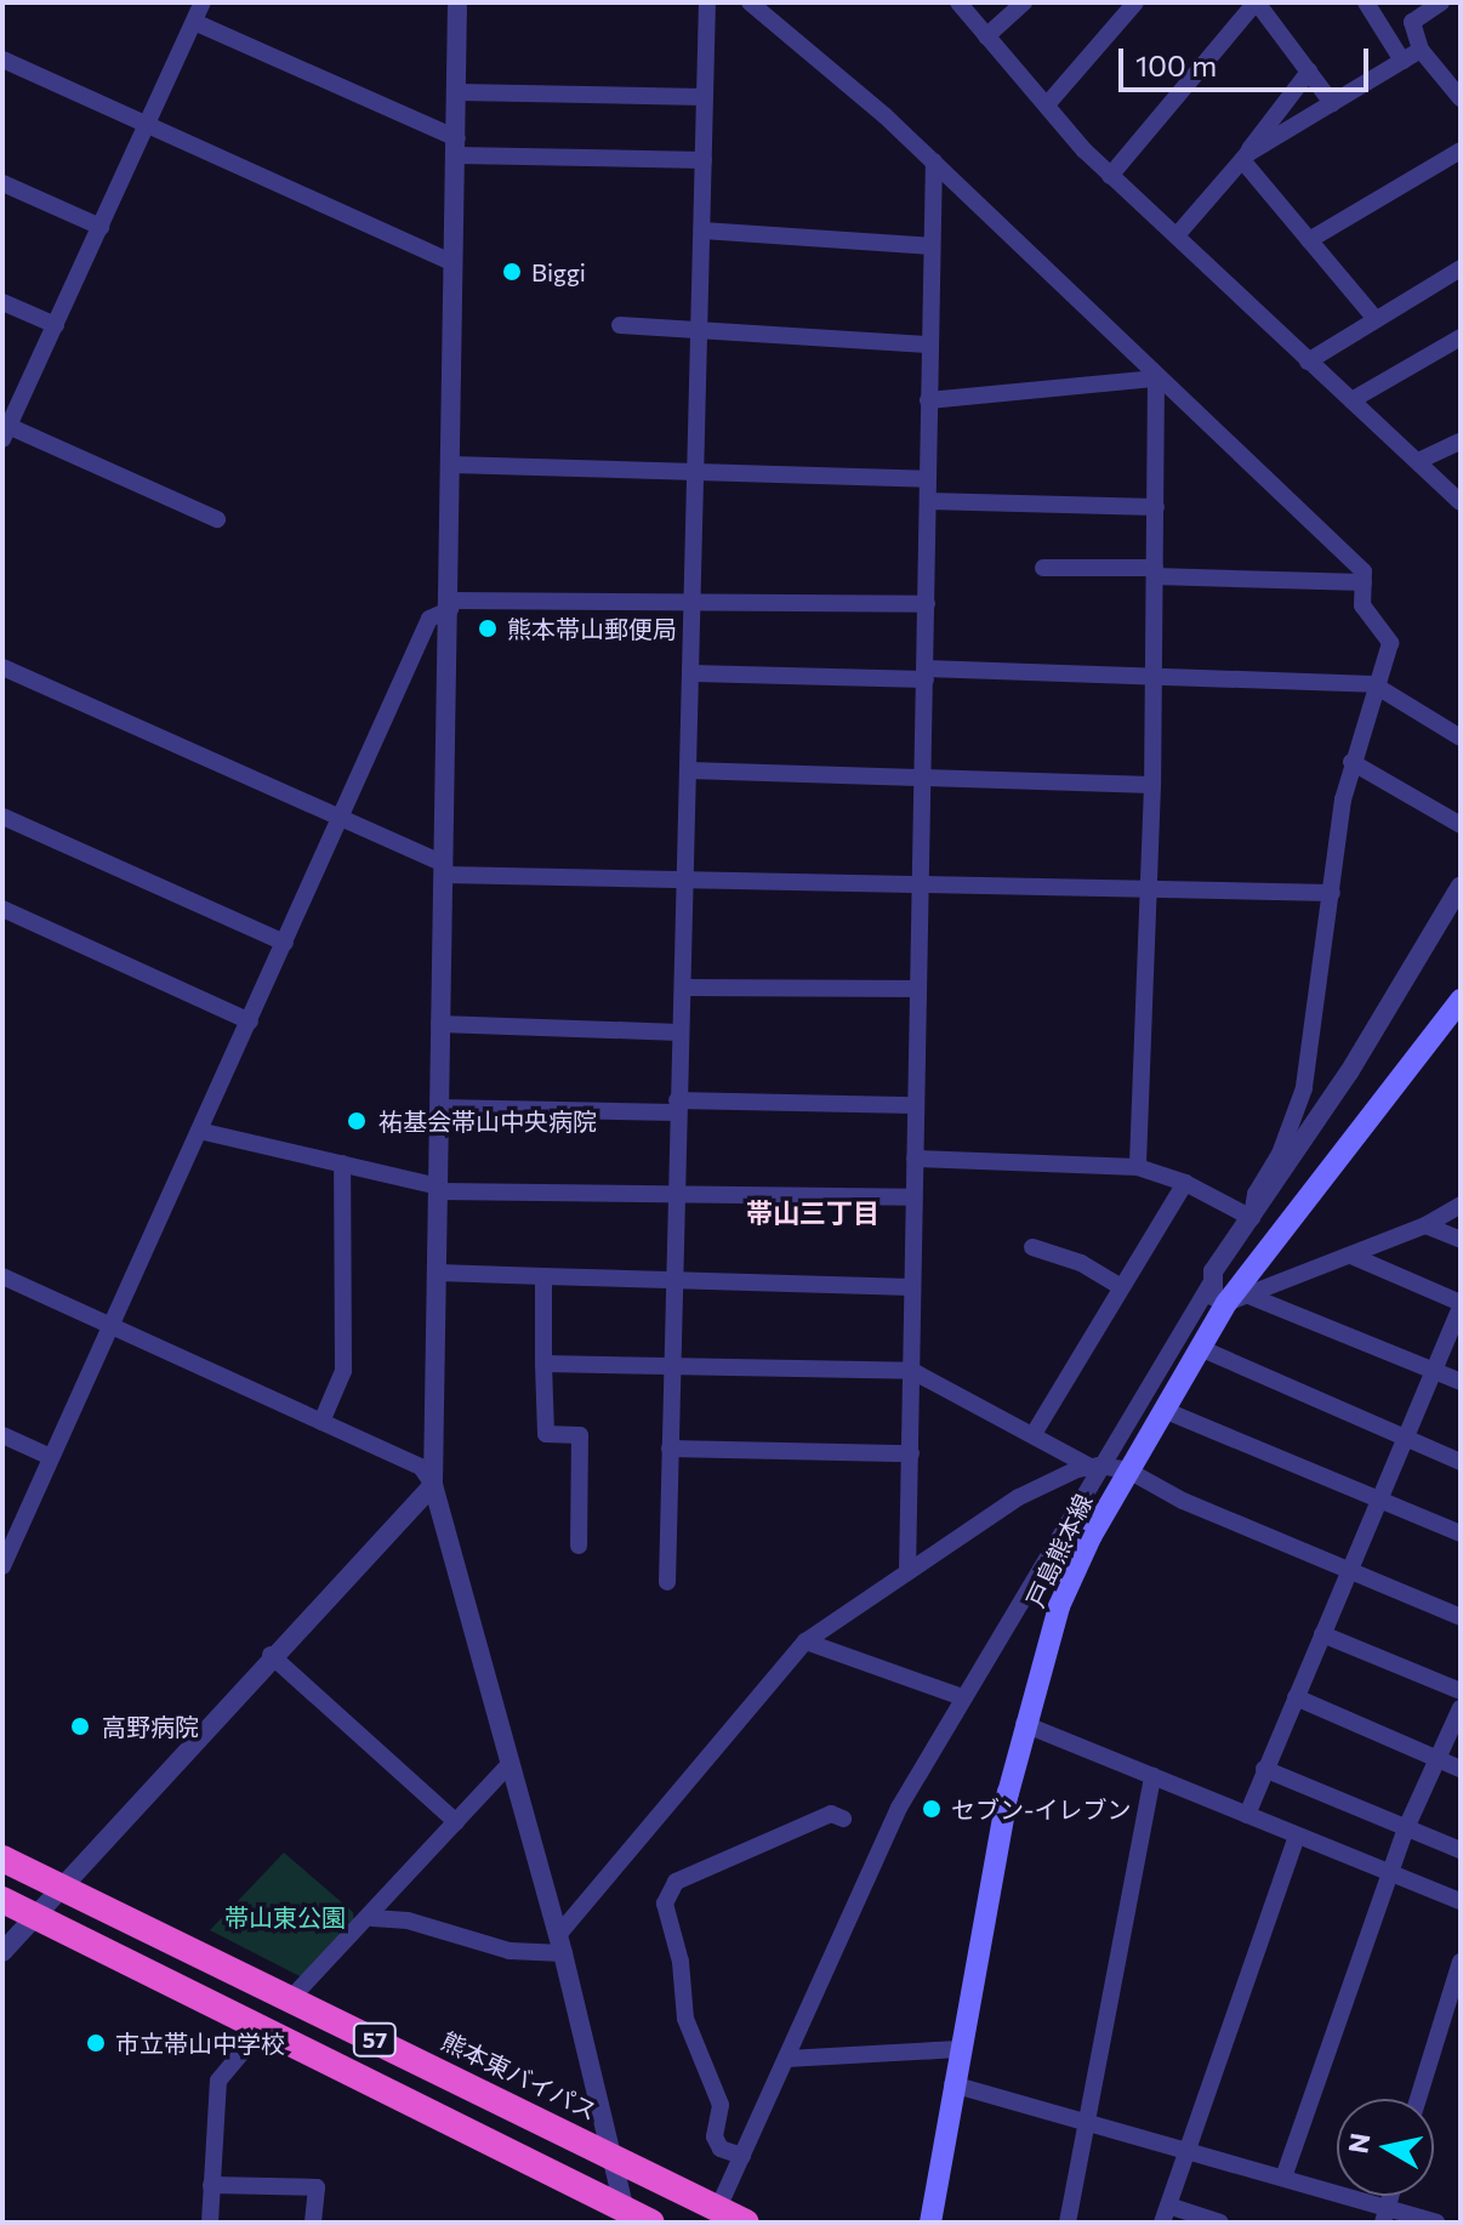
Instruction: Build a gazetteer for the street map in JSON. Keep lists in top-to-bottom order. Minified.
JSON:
{"streets":{"highway":["57","熊本東バイパス"],"main road":["戸島熊本線"]},"districts":["帯山三丁目"],"parks":["帯山東公園"],"places":["Biggi","熊本帯山郵便局","祐基会帯山中央病院","高野病院","セブン-イレブン","市立帯山中学校"],"scale_bar":"100 m","north":"left"}
